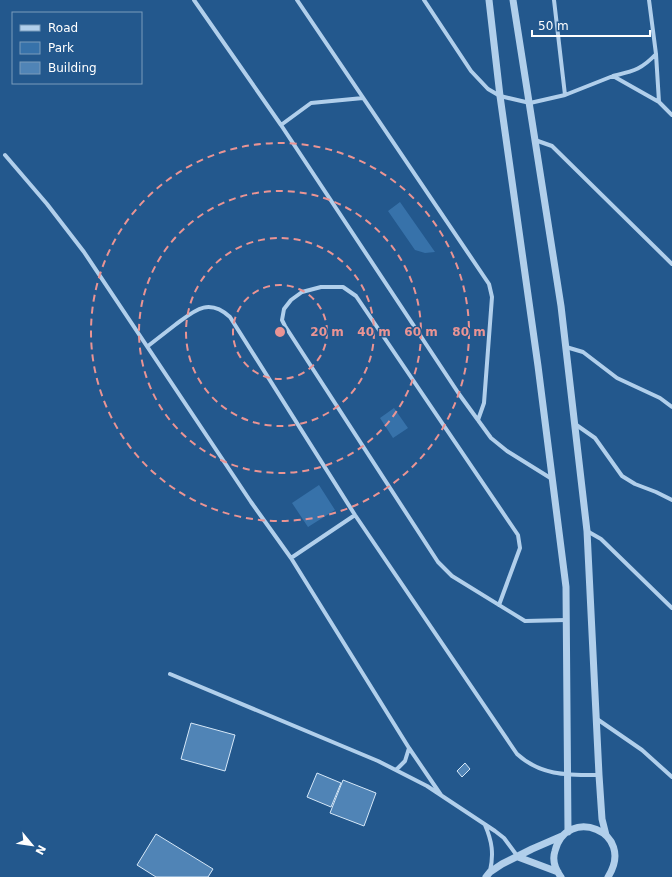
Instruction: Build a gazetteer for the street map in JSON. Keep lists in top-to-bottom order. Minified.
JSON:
{"legend":["Road","Park","Building"],"scale_bar":"50 m","north":"bottom right","rings":["20 m","40 m","60 m","80 m"]}
